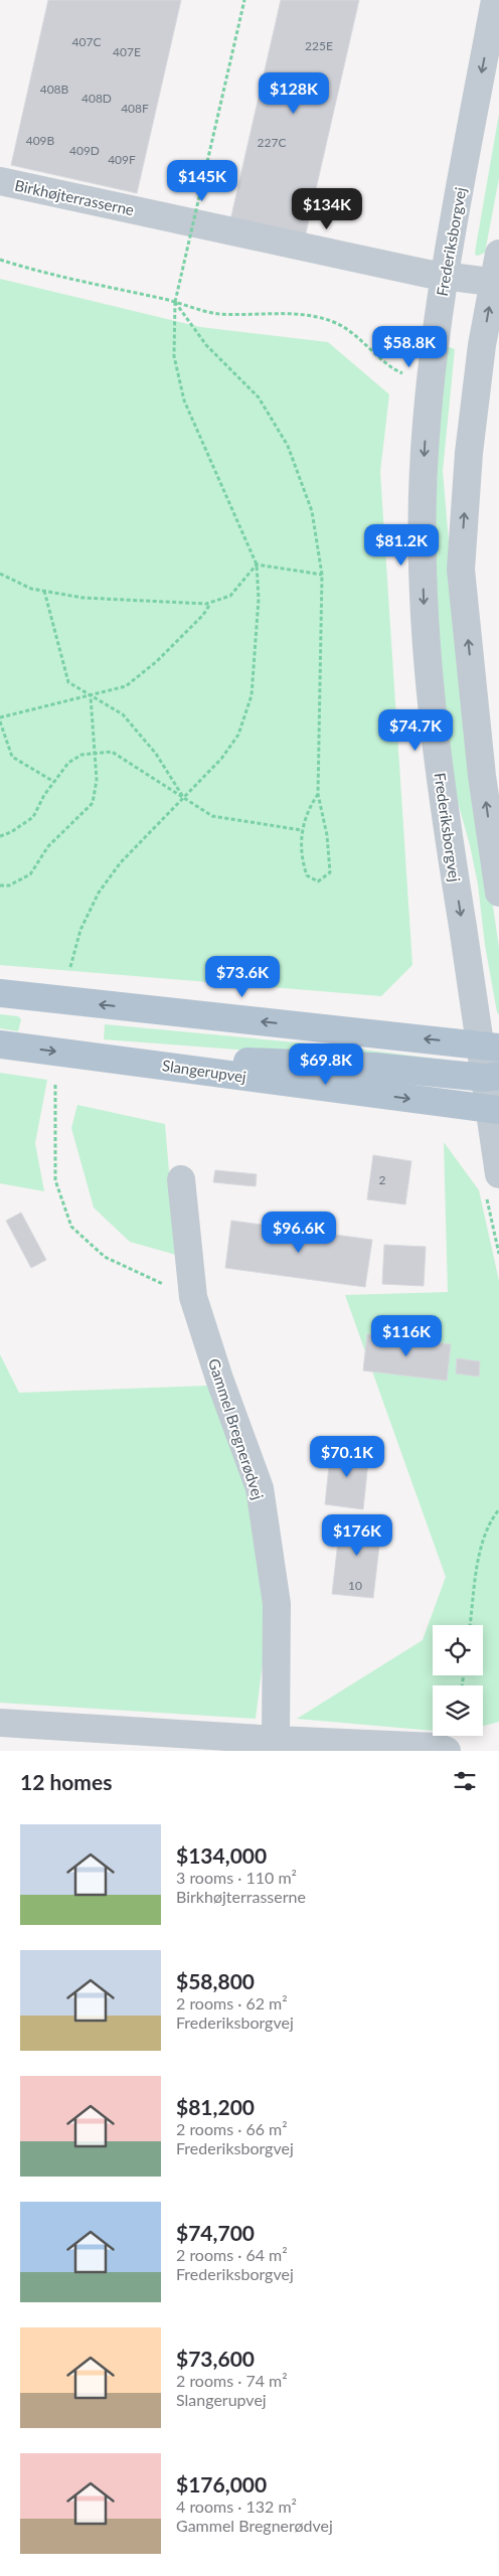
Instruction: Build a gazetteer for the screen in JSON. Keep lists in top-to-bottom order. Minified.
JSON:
{"streets":{"main road":["Slangerupvej"],"street":["Birkhøjterrasserne","Frederiksborgvej","Gammel Bregnerødvej"]},"crossings":[["Birkhøjterrasserne","Frederiksborgvej"],["Frederiksborgvej","Slangerupvej"]],"house_numbers":["407C","225E","407E","408B","408D","408F","409B","227C","409D","409F","2","10"],"page":{"price":["$128K","$145K","$134K","$58.8K","$81.2K","$74.7K","$73.6K","$69.8K","$96.6K","$116K","$70.1K","$176K"],"heading":"12 homes","list":[{"name":"$134,000","note":"3 rooms · 110 m² · Birkhøjterrasserne"},{"name":"$58,800","note":"2 rooms · 62 m² · Frederiksborgvej"},{"name":"$81,200","note":"2 rooms · 66 m² · Frederiksborgvej"},{"name":"$74,700","note":"2 rooms · 64 m² · Frederiksborgvej"},{"name":"$73,600","note":"2 rooms · 74 m² · Slangerupvej"},{"name":"$176,000","note":"4 rooms · 132 m² · Gammel Bregnerødvej"}]}}
